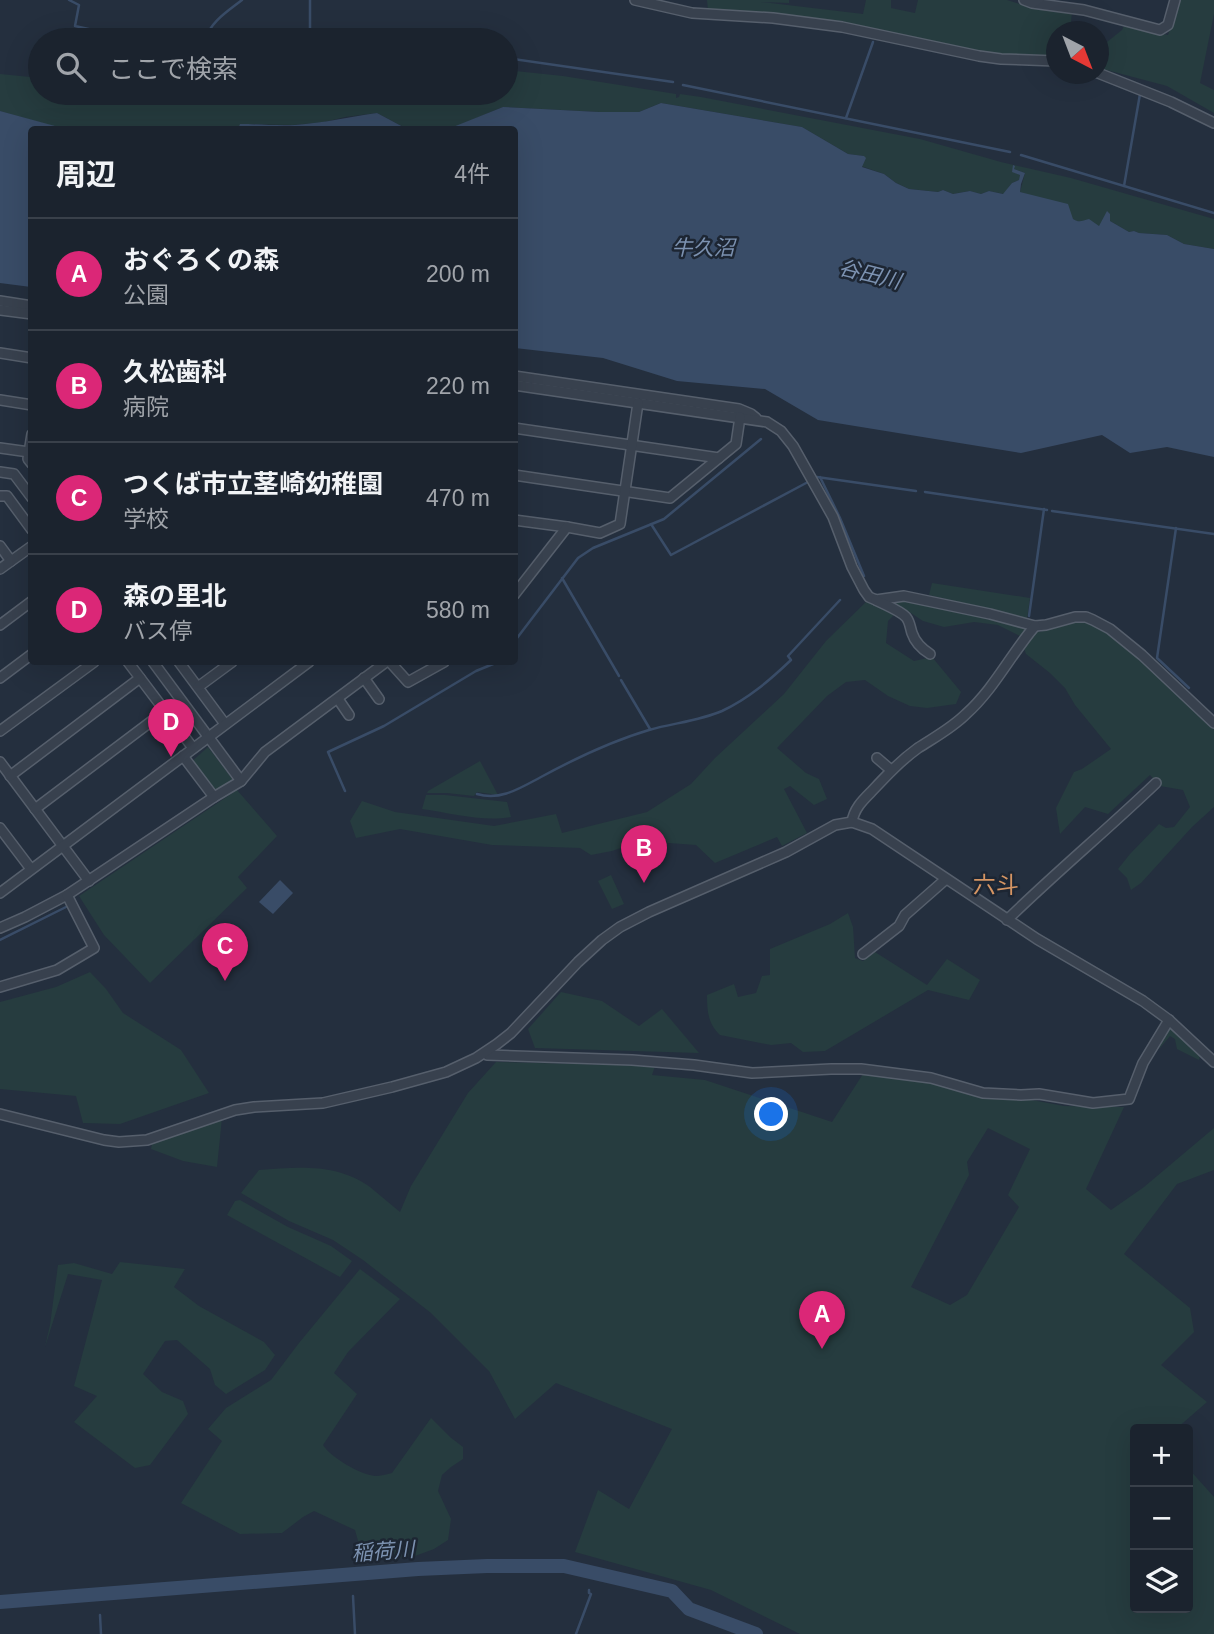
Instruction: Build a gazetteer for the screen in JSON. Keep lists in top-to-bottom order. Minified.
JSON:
{"districts":["六斗"],"water":["牛久沼","谷田川","稲荷川"],"north":"bottom right","page":{"search":"ここで検索","heading":["周辺","4件"],"list":[{"mark":"A","name":"おぐろくの森","note":"公園","value":"200 m"},{"mark":"B","name":"久松歯科","note":"病院","value":"220 m"},{"mark":"C","name":"つくば市立茎崎幼稚園","note":"学校","value":"470 m"},{"mark":"D","name":"森の里北","note":"バス停","value":"580 m"}],"pins":["D","B","C","A"],"map_buttons":["+","−"]}}
